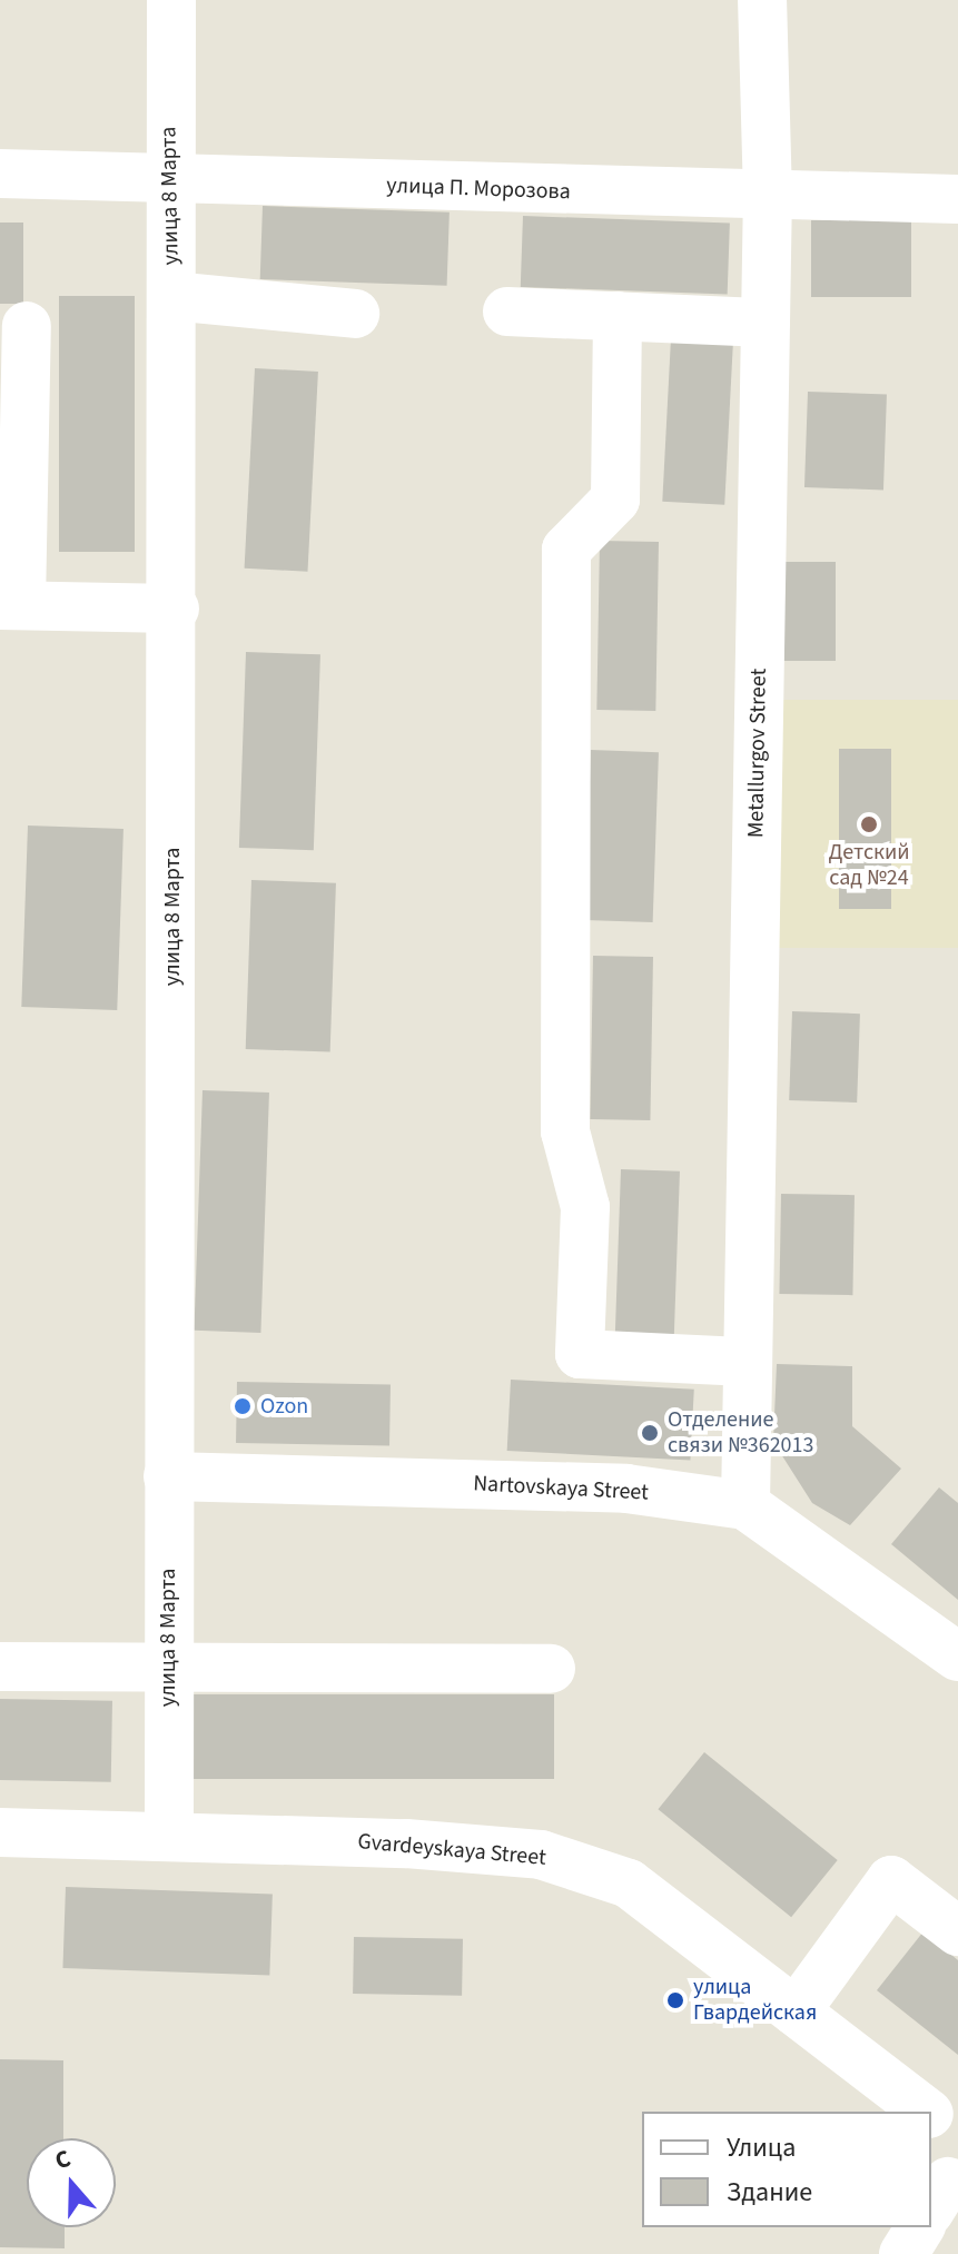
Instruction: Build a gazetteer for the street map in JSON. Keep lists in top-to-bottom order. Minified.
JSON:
{"streets":{"street":["улица П. Морозова","улица 8 Марта","Metallurgov Street","Nartovskaya Street","Gvardeyskaya Street"]},"crossings":[["улица П. Морозова","улица 8 Марта"],["улица П. Морозова","Metallurgov Street"],["улица 8 Марта","Nartovskaya Street"],["улица 8 Марта","Gvardeyskaya Street"],["Metallurgov Street","Nartovskaya Street"]],"places":["Детский сад №24","Ozon","Отделение связи №362013","улица Гвардейская"],"legend":["Улица","Здание"],"north":"top"}
